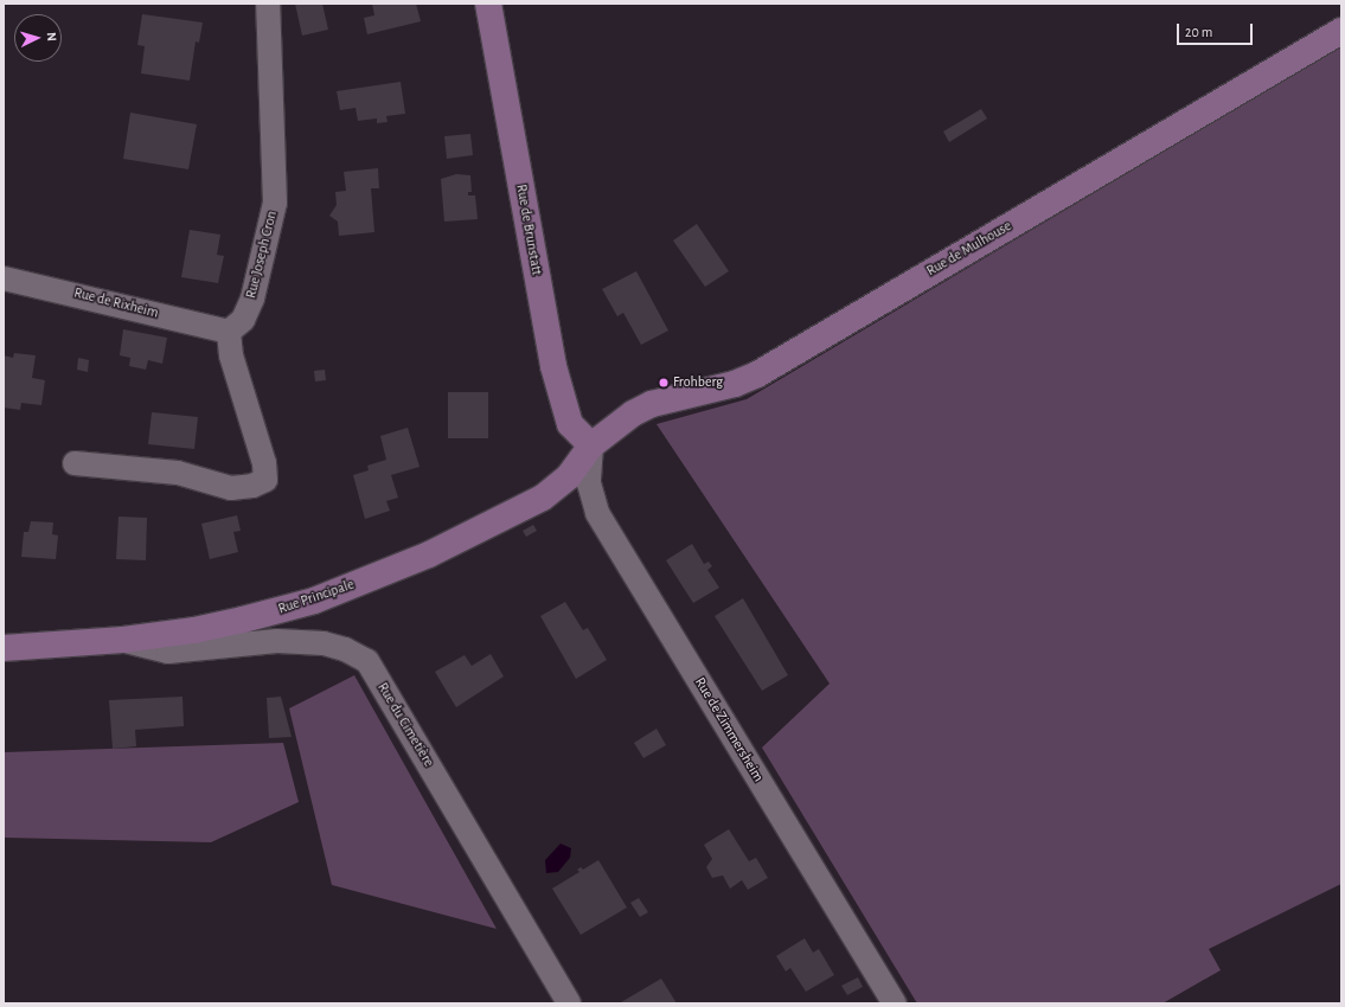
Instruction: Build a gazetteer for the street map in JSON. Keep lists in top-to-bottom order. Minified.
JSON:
{"streets":{"main road":["Rue de Brunstatt","Rue de Mulhouse","Rue Principale"],"street":["Rue Joseph Cron","Rue de Rixheim","Rue du Cimetière","Rue de Zimmersheim"]},"crossings":[["Rue de Brunstatt","Rue de Mulhouse"],["Rue de Brunstatt","Rue Principale"],["Rue de Brunstatt","Rue de Zimmersheim"],["Rue de Mulhouse","Rue Principale"],["Rue de Mulhouse","Rue de Zimmersheim"],["Rue Joseph Cron","Rue de Rixheim"],["Rue Principale","Rue du Cimetière"],["Rue Principale","Rue de Zimmersheim"]],"places":["Frohberg"],"scale_bar":"20 m","north":"right"}
